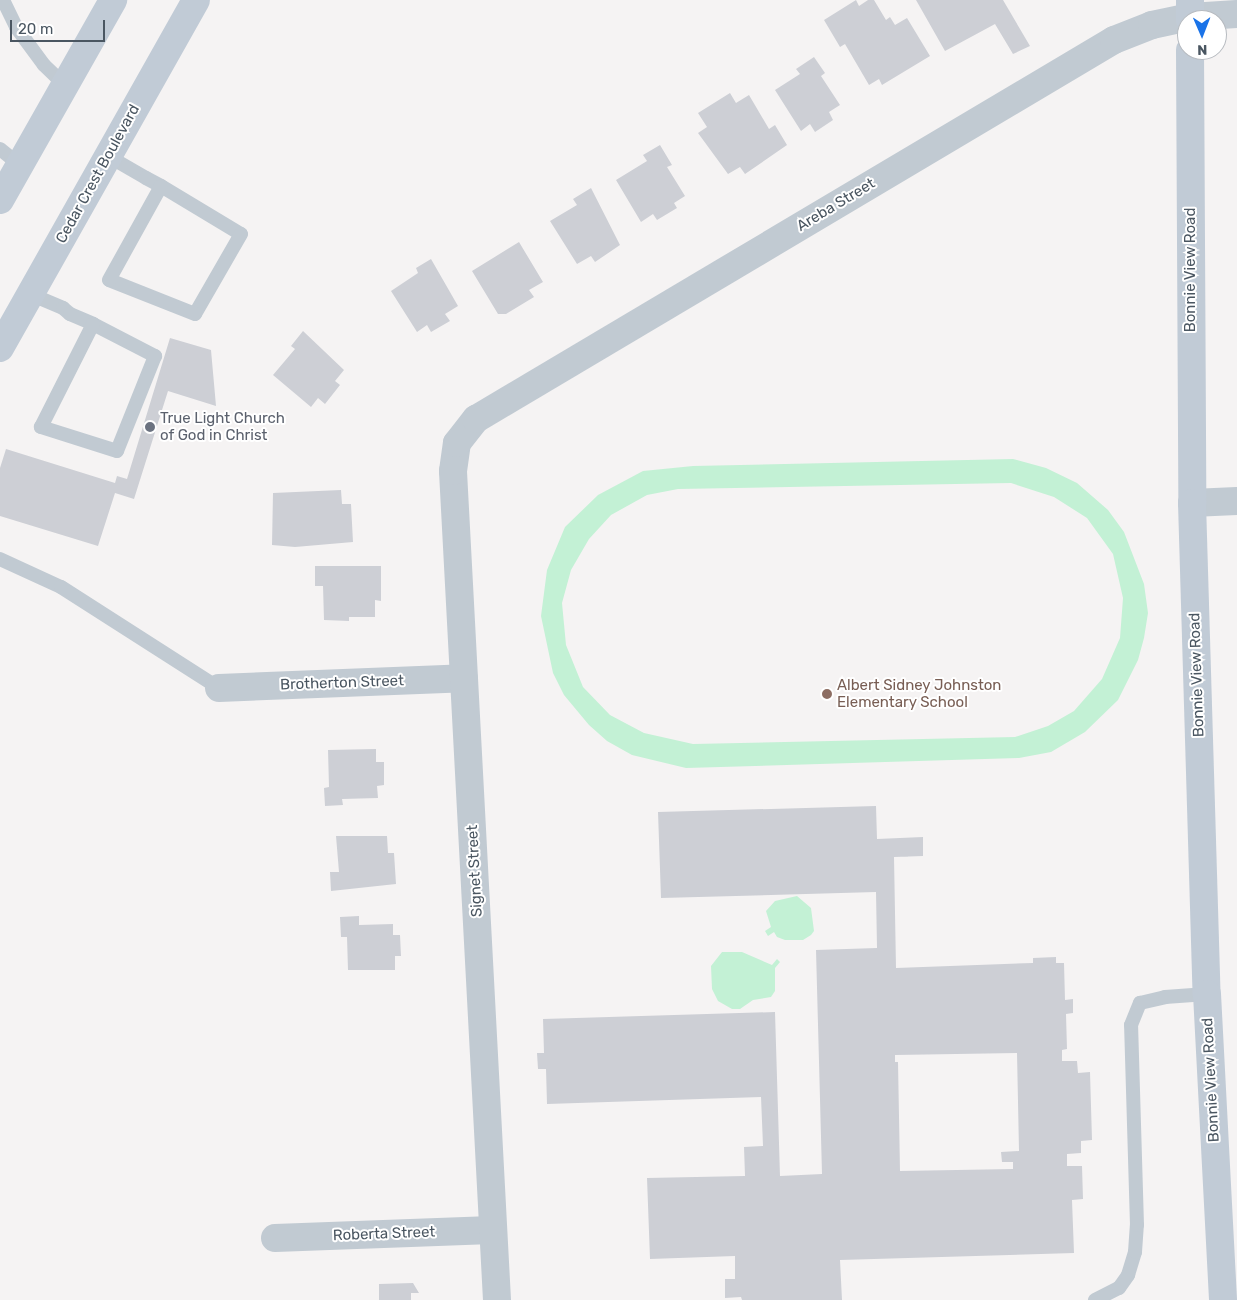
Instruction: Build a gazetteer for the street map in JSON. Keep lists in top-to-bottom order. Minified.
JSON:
{"streets":{"street":["Cedar Crest Boulevard","Areba Street","Bonnie View Road","Brotherton Street","Signet Street","Roberta Street"]},"crossings":[["Areba Street","Signet Street"],["Brotherton Street","Signet Street"],["Signet Street","Roberta Street"]],"places":["True Light Church of God in Christ","Albert Sidney Johnston Elementary School"],"scale_bar":"20 m","north":"bottom"}
